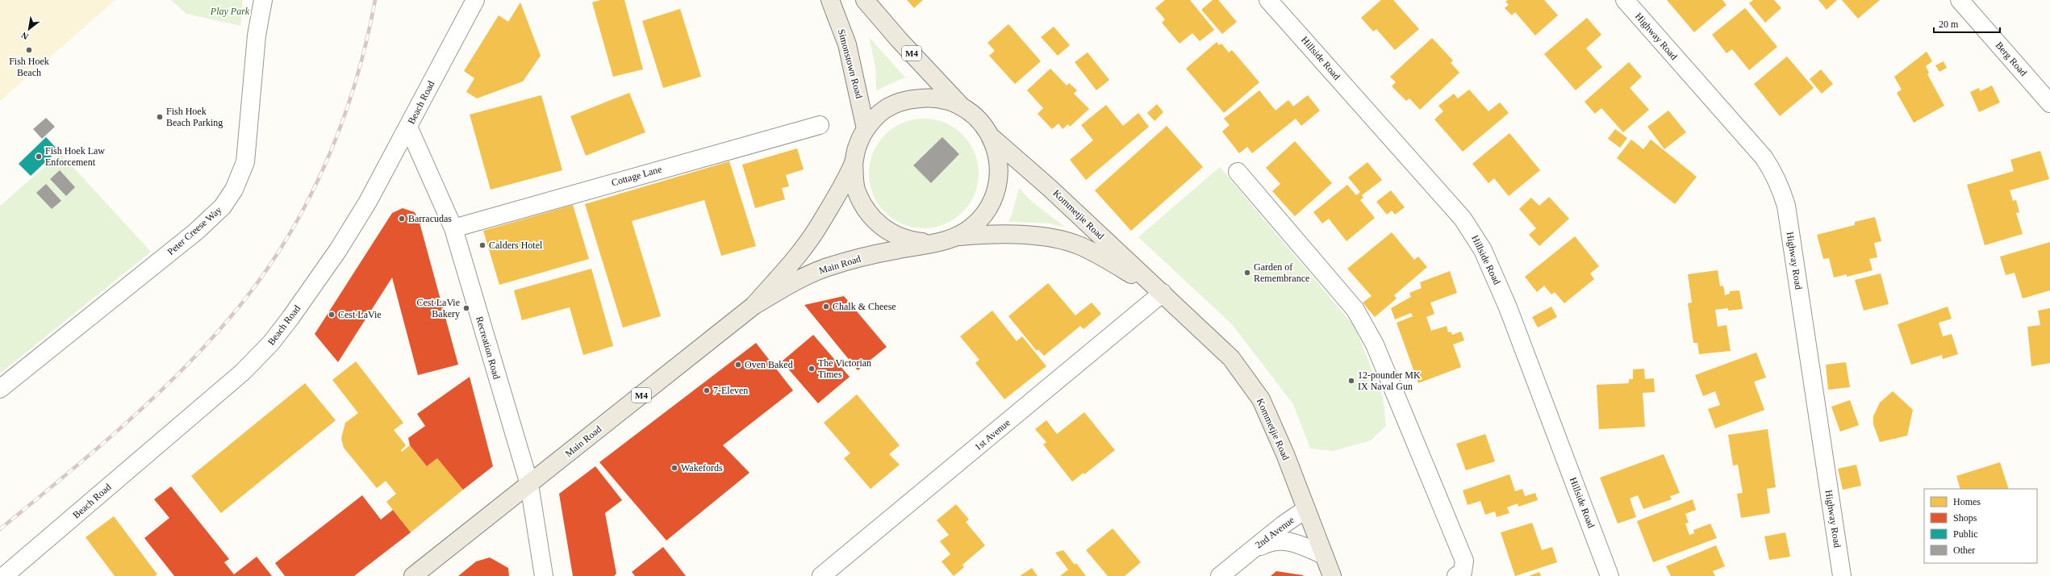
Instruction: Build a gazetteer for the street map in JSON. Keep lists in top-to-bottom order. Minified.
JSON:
{"streets":{"main road":["M4","Simonstown Road","Kommetjie Road","Main Road"],"street":["Highway Road","Hillside Road","Berg Road","Beach Road","Cottage Lane","Peter Creese Way","Recreation Road","1st Avenue","2nd Avenue"]},"crossings":[["M4","Main Road"],["Simonstown Road","Main Road"],["Beach Road","Recreation Road"],["Cottage Lane","Recreation Road"],["Kommetjie Road","Main Road"],["Kommetjie Road","1st Avenue"],["Kommetjie Road","2nd Avenue"],["Main Road","Recreation Road"]],"parks":["Play Park"],"places":["Fish Hoek Beach","Fish Hoek Beach Parking","Fish Hoek Law Enforcement","Barracudas","Calders Hotel","Garden of Remembrance","Chalk & Cheese","Cest LaVie Bakery","Cest LaVie","Oven Baked","The Victorian Times","12-pounder MK IX Naval Gun","7-Eleven","Wakefords"],"legend":["Homes","Shops","Public","Other"],"scale_bar":"20 m","north":"bottom left"}
